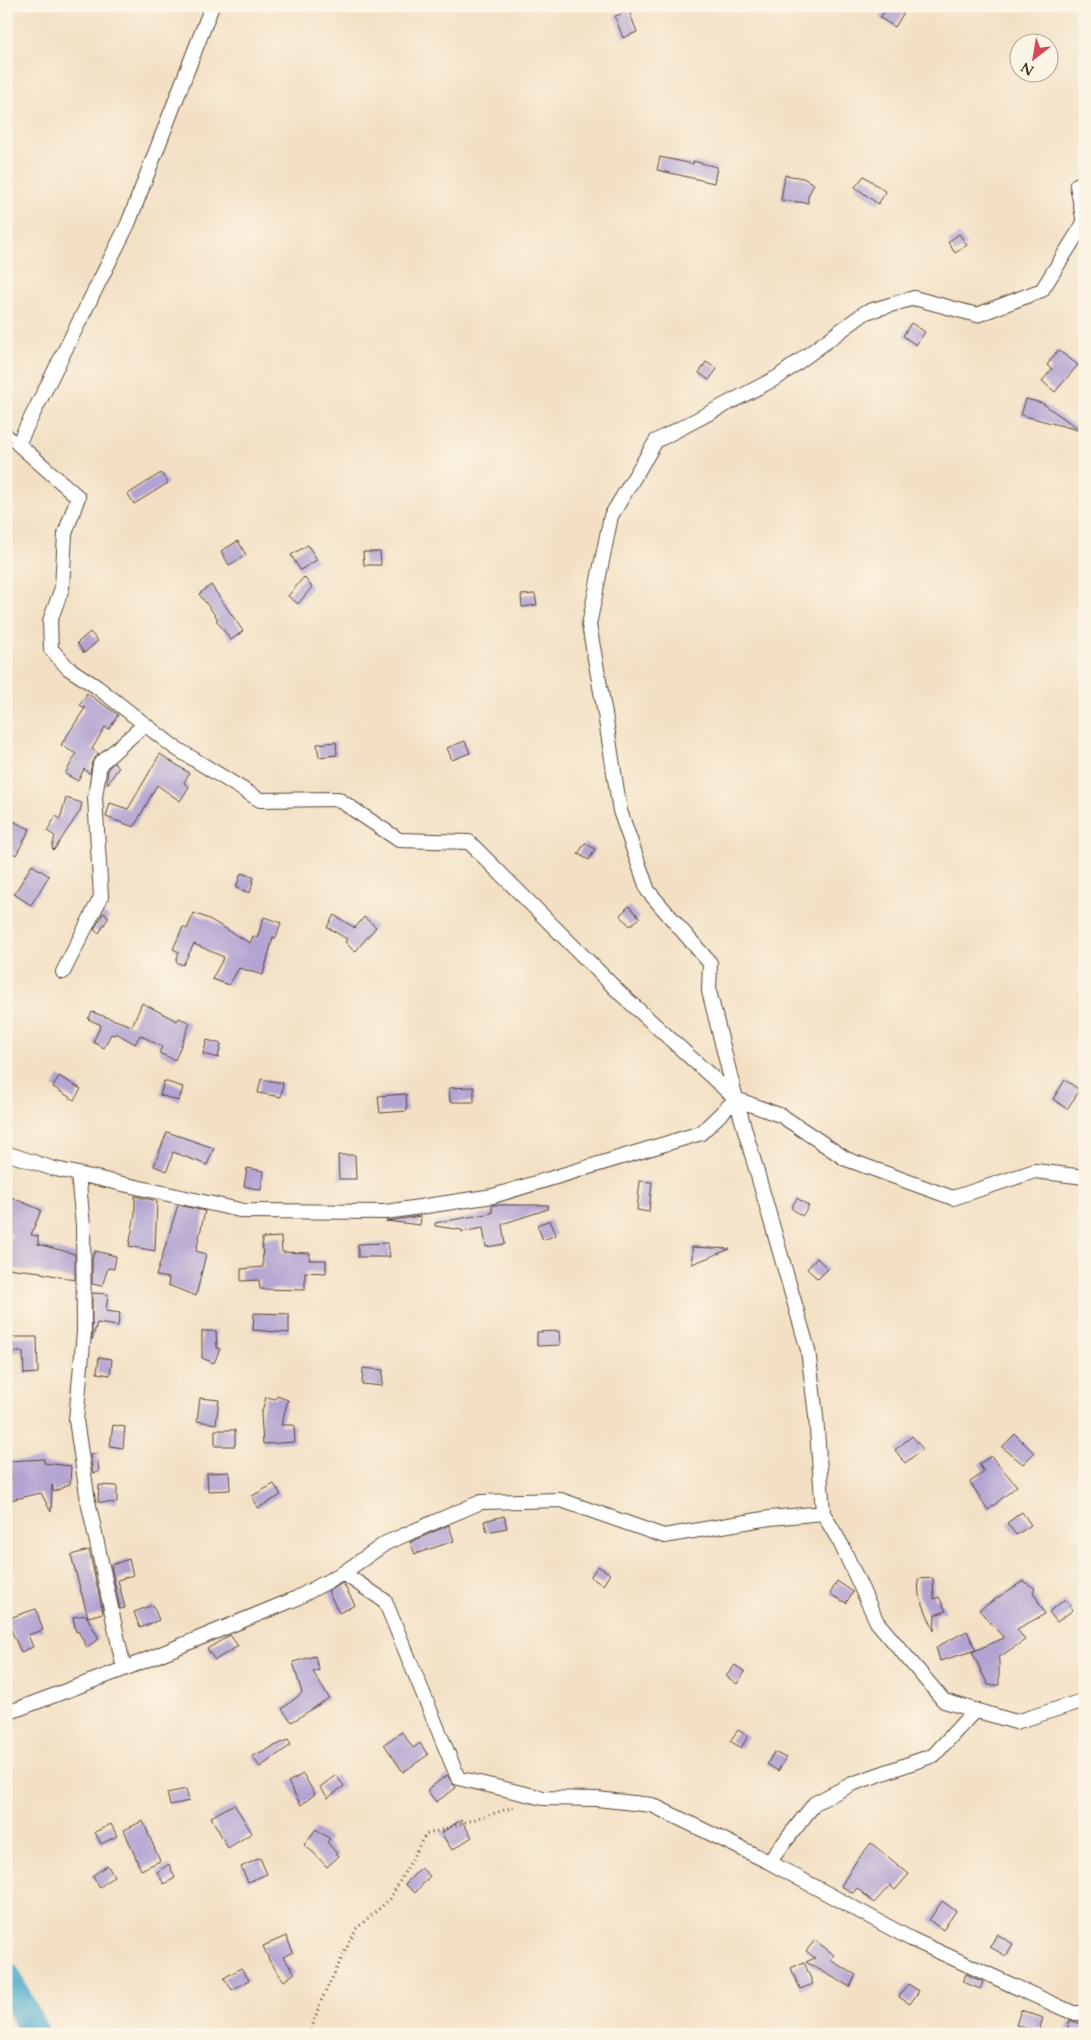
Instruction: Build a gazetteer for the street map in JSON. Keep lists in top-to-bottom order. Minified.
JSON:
{"north":"bottom left"}
